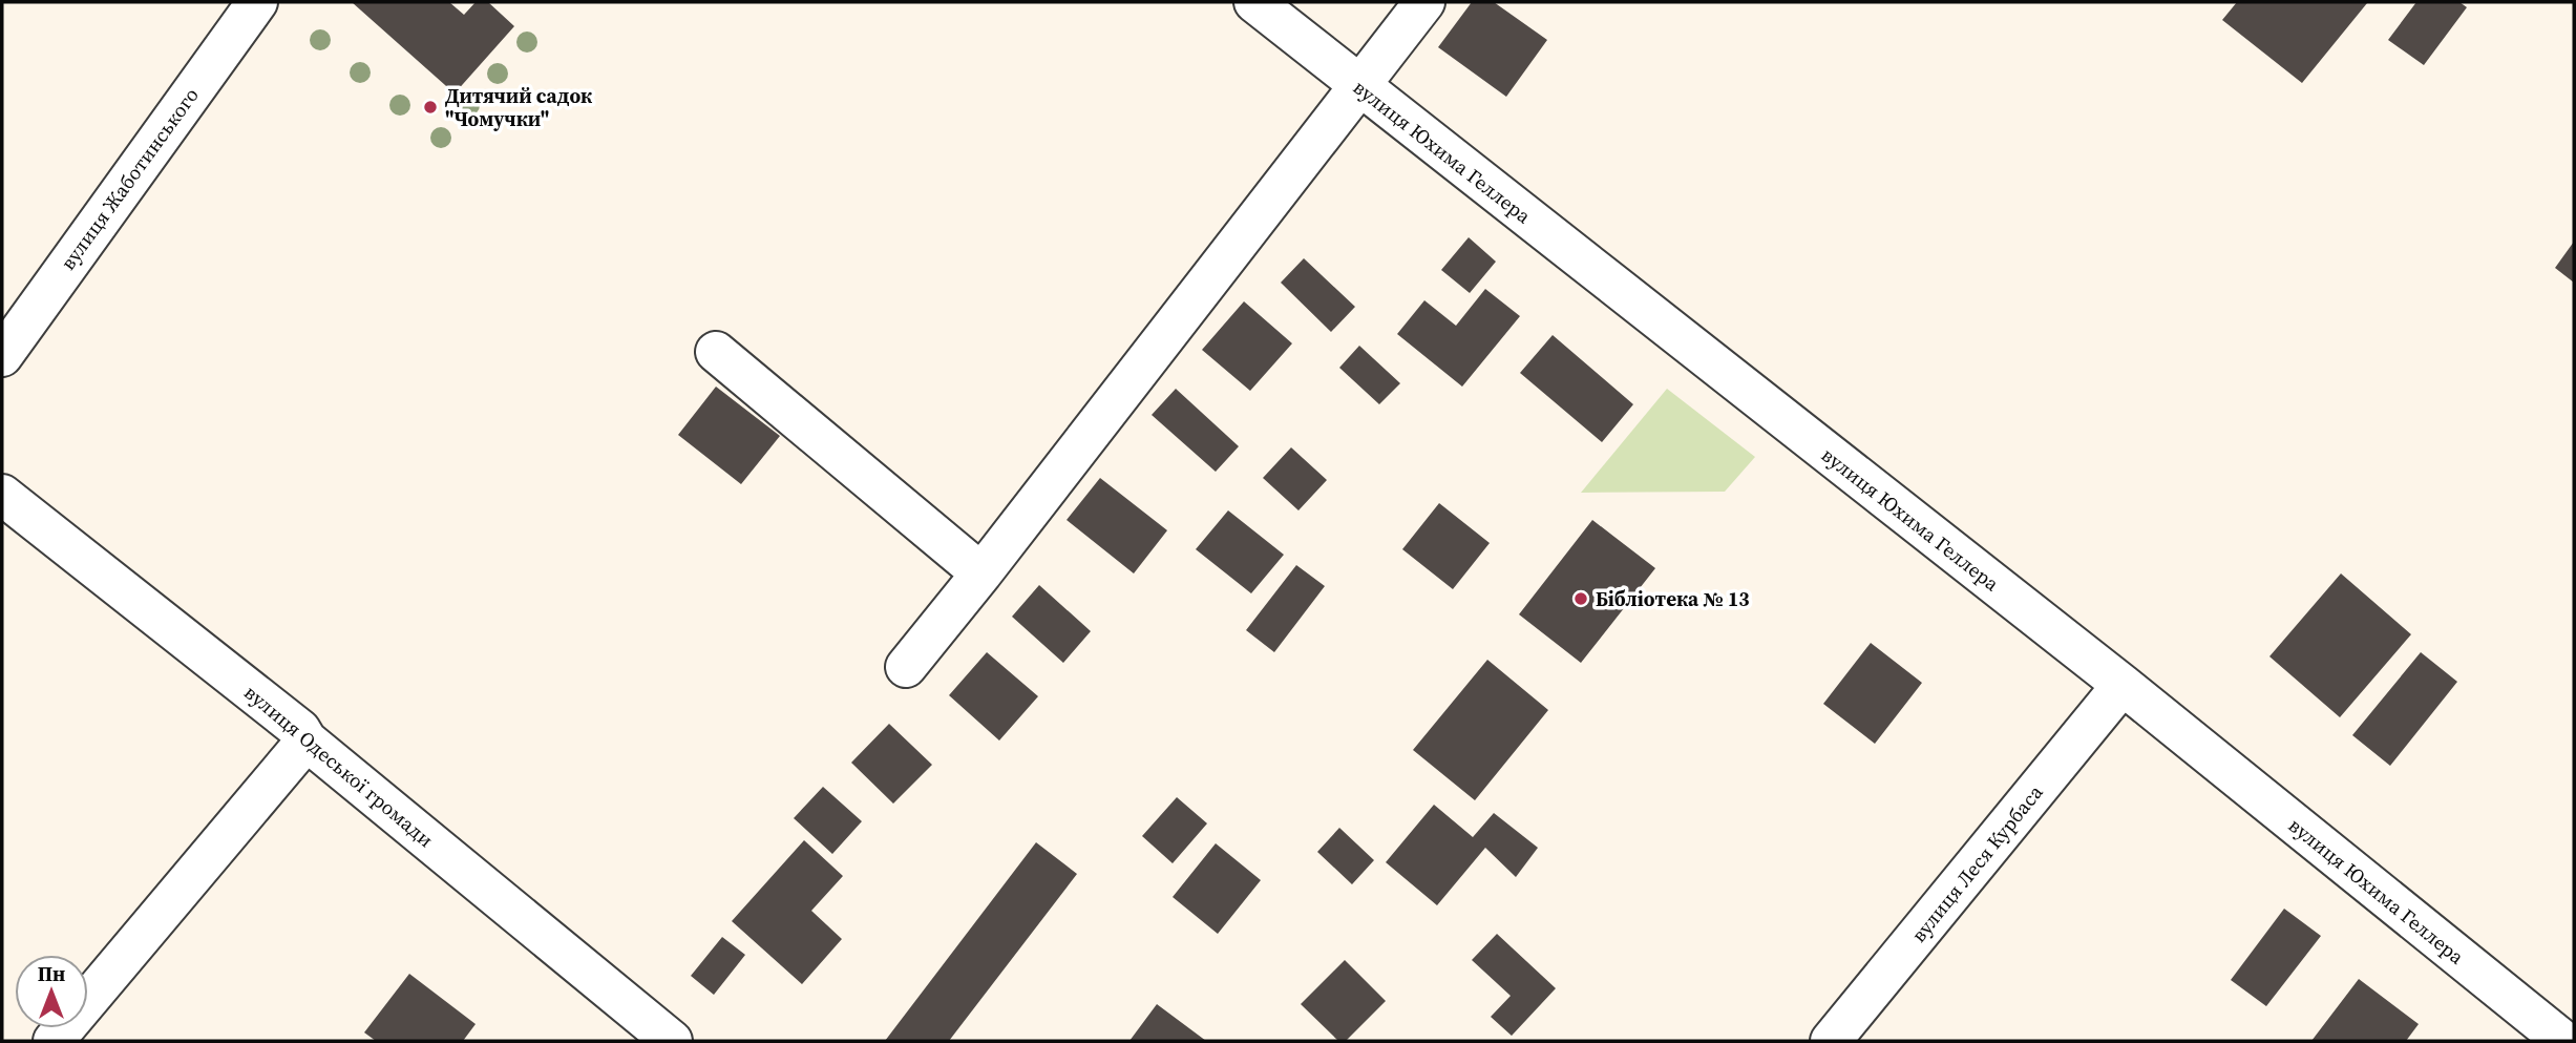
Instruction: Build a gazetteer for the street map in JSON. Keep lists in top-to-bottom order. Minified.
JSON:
{"streets":{"street":["вулиця Юхима Геллера","вулиця Жаботинського","вулиця Одеської громади","вулиця Леся Курбаса"]},"crossings":[["вулиця Юхима Геллера","вулиця Леся Курбаса"]],"places":["Дитячий садок \"Чомучки\"","Бібліотека № 13"],"north":"top"}
